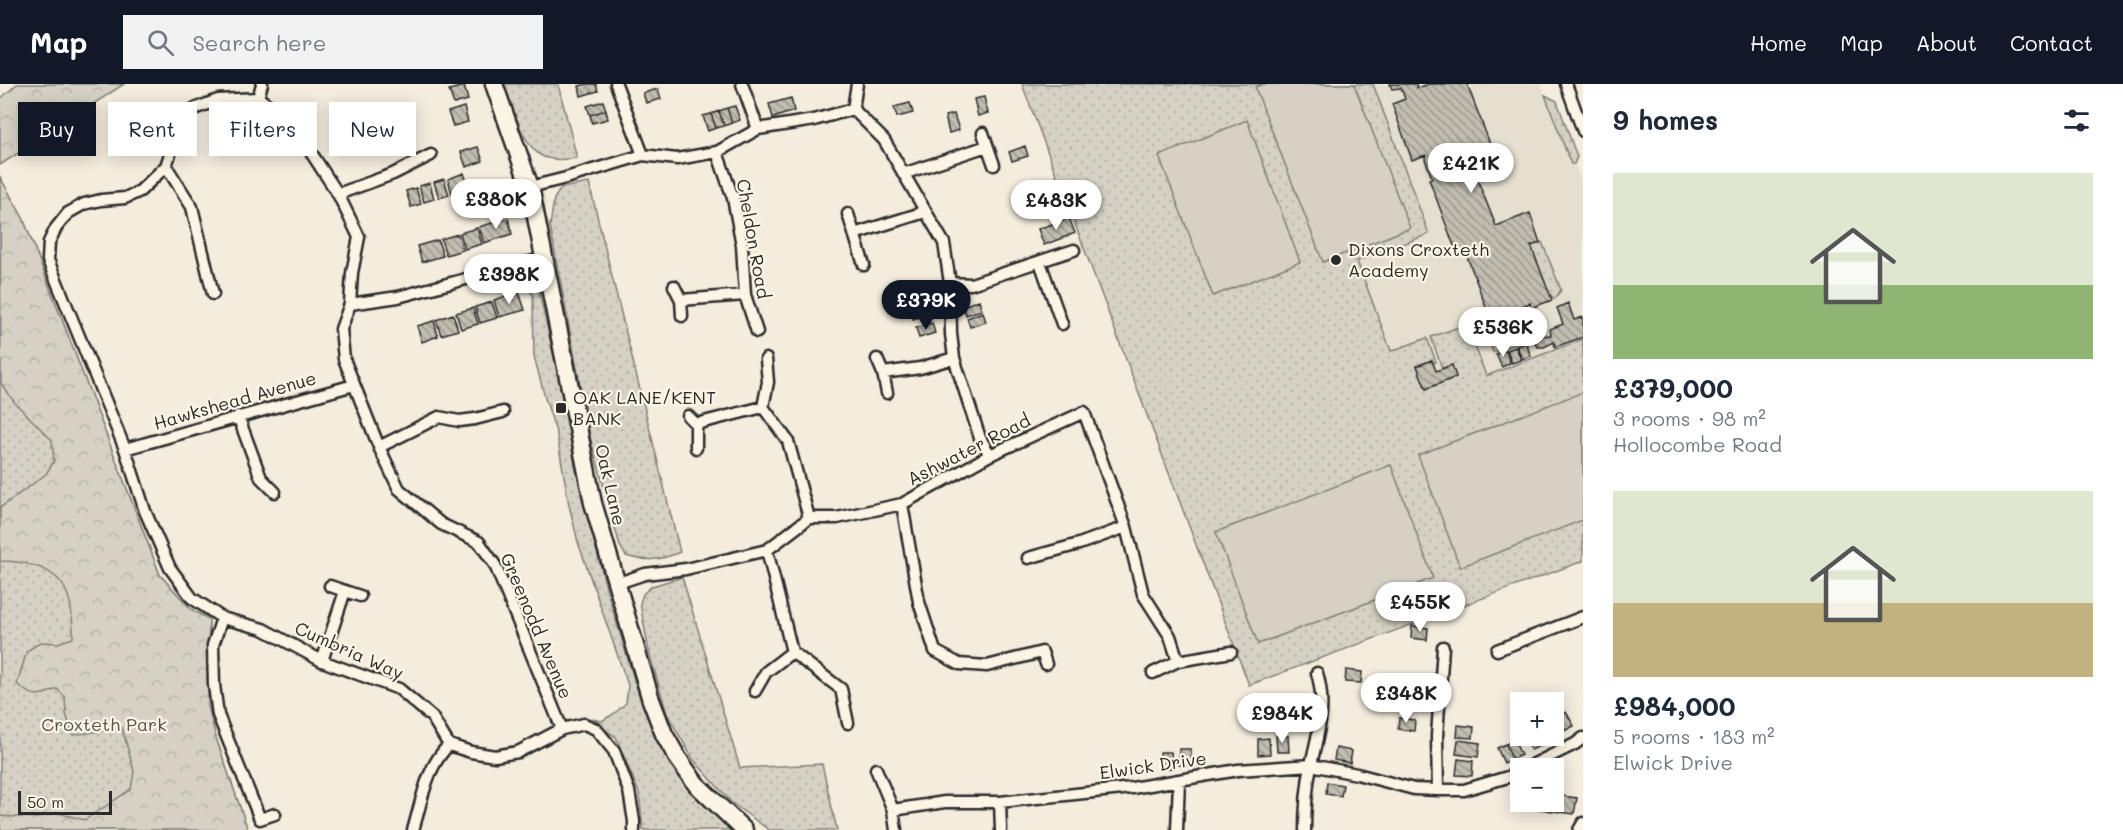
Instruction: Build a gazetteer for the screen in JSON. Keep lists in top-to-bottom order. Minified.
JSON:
{"streets":{"street":["Cheldon Road","Hawkshead Avenue","Ashwater Road","Oak Lane","Greenodd Avenue","Cumbria Way","Elwick Drive"]},"crossings":[["Hawkshead Avenue","Greenodd Avenue"],["Hawkshead Avenue","Cumbria Way"]],"parks":["Croxteth Park"],"places":{"other":["Dixons Croxteth Academy"],"transit":["OAK LANE/KENT BANK"]},"scale_bar":"50 m","page":{"header":"Map","search":"Search here","nav":["Home","Map","About","Contact"],"heading":"9 homes","chip":["Buy","Rent","Filters","New"],"price":["£421K","£380K","£483K","£398K","£379K","£536K","£455K","£348K","£984K"],"list":[{"name":"£379,000","note":"3 rooms · 98 m² · Hollocombe Road"},{"name":"£984,000","note":"5 rooms · 183 m² · Elwick Drive"}],"map_buttons":["+","−"],"scale":"50 m"}}
